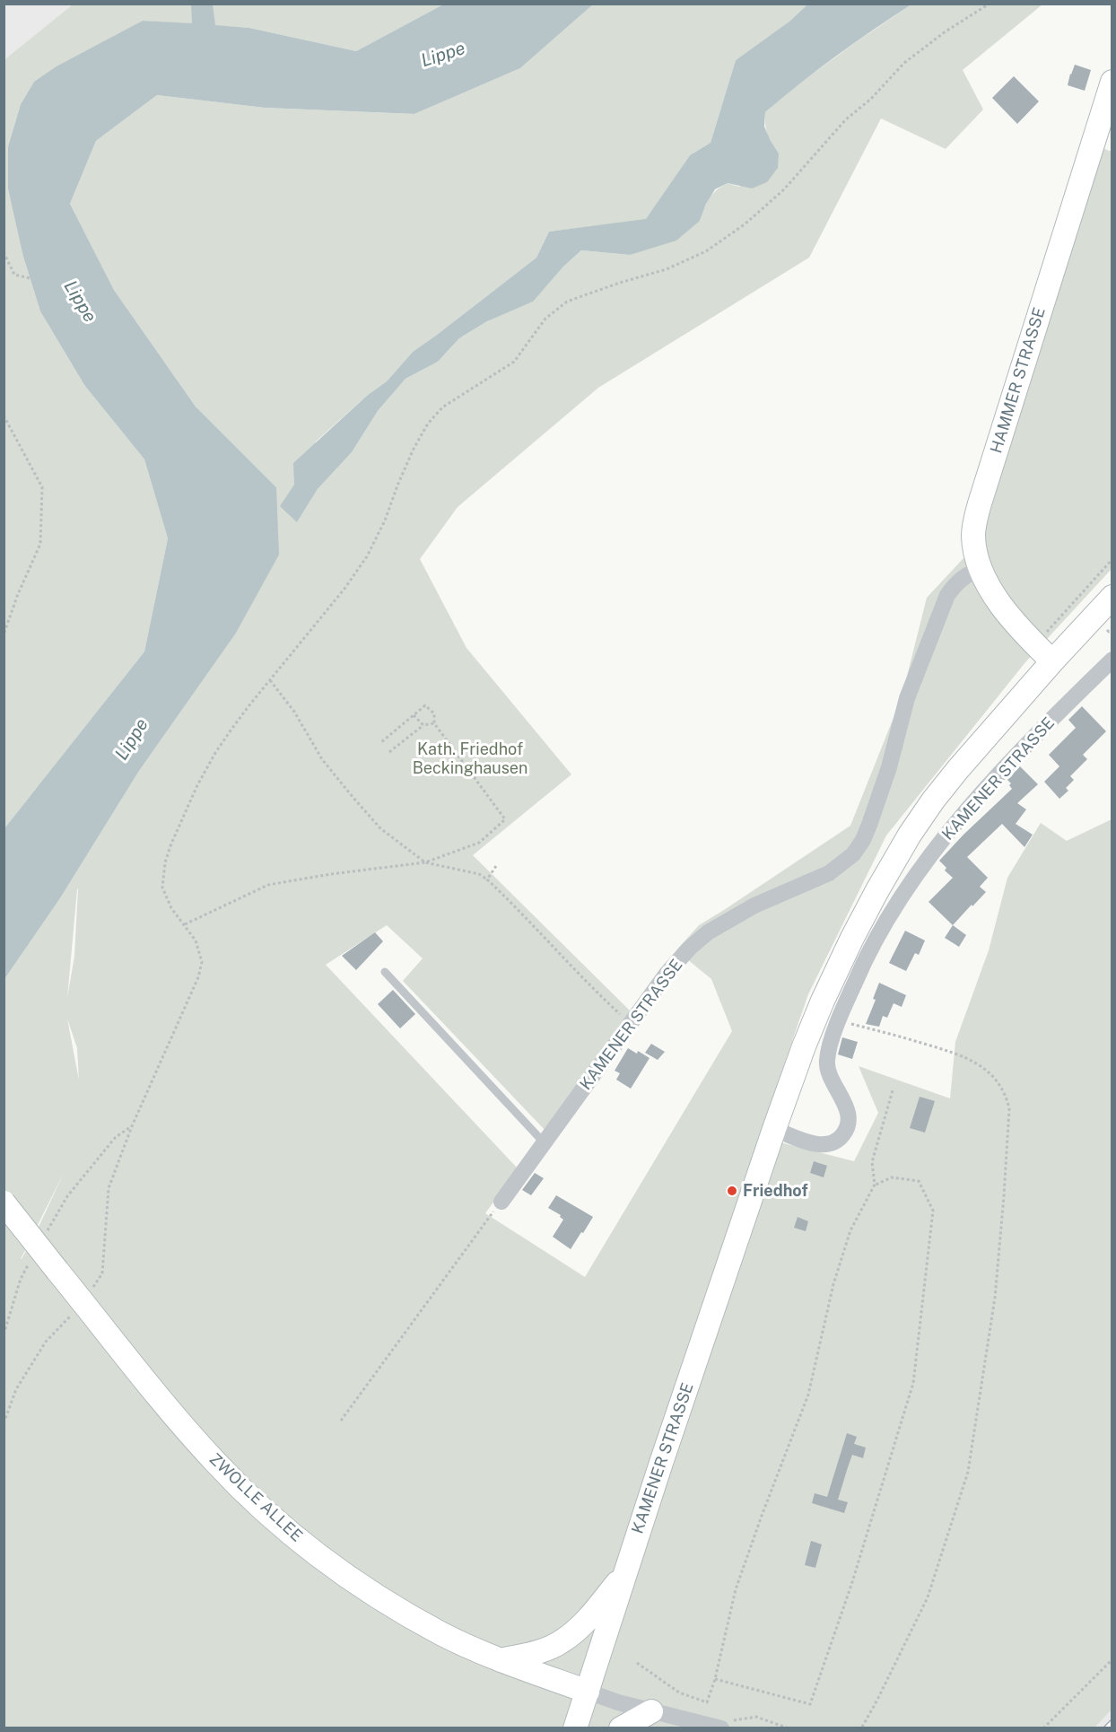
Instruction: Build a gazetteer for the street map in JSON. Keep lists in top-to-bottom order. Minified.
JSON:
{"streets":{"main road":["HAMMER STRASSE","KAMENER STRASSE","ZWOLLE ALLEE"]},"crossings":[["HAMMER STRASSE","KAMENER STRASSE"],["KAMENER STRASSE","ZWOLLE ALLEE"]],"water":["Lippe"],"parks":["Kath. Friedhof Beckinghausen"],"places":["Friedhof"]}
